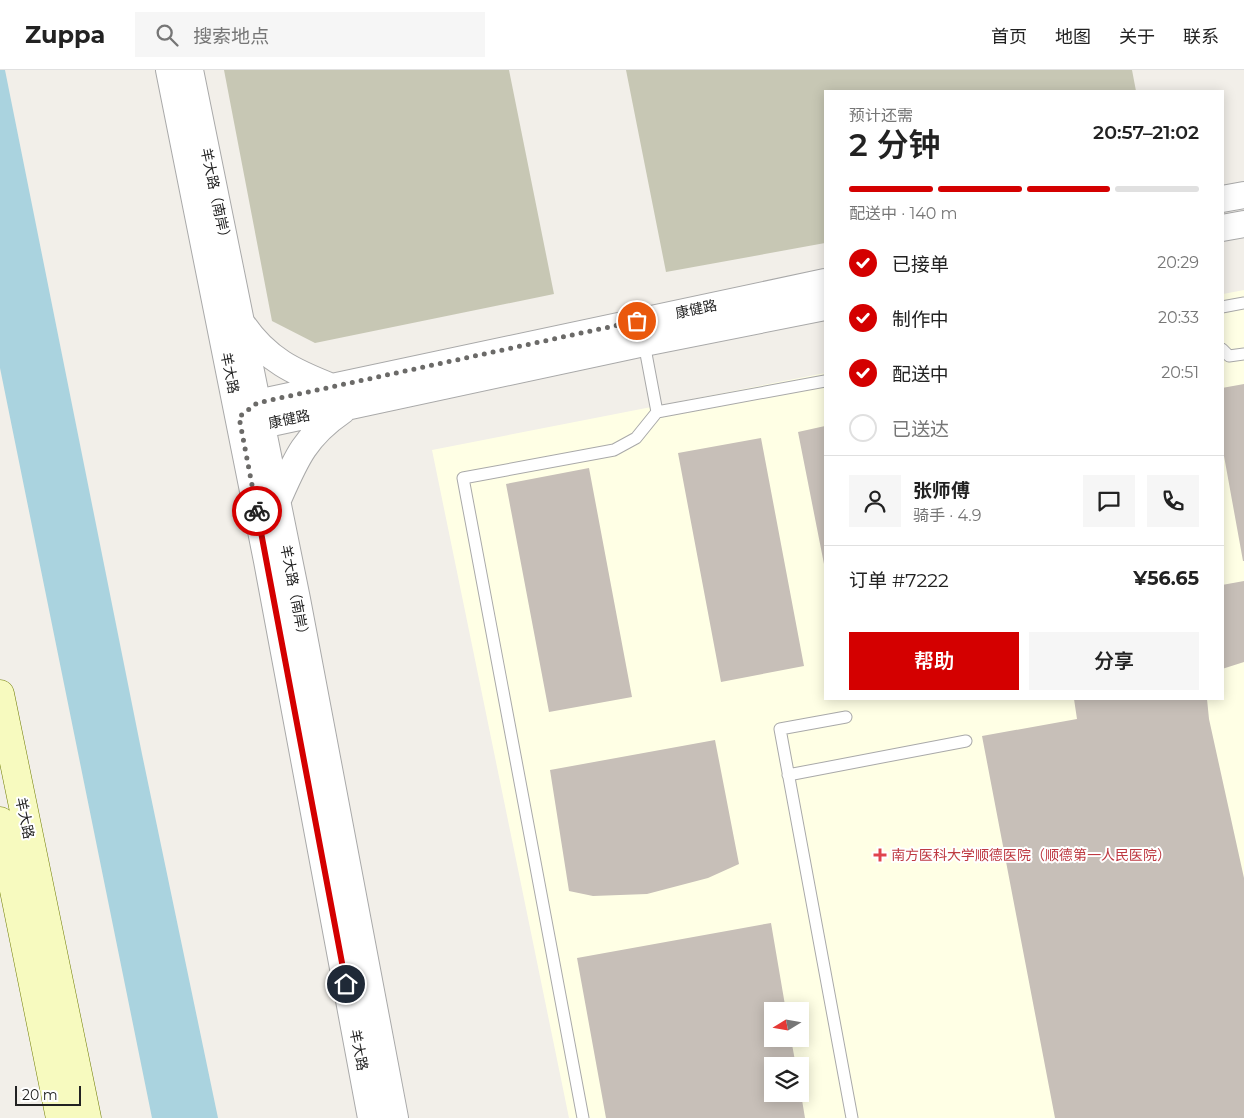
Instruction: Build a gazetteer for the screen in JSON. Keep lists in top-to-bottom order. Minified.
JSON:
{"streets":{"main road":["羊大路"],"street":["羊大路（南岸）","康健路"]},"crossings":[["羊大路（南岸）","康健路"],["羊大路（南岸）","羊大路"],["康健路","羊大路"]],"places":{"health":["南方医科大学顺德医院（顺德第一人民医院）"]},"scale_bar":"20 m","north":"left","page":{"header":"Zuppa","search":"搜索地点","nav":["首页","地图","关于","联系"],"heading":["2 分钟","预计还需","20:57–21:02"],"panel":["张师傅","骑手 · 4.9","订单 #7222","¥56.65"],"bar":"配送中 · 140 m","list":[["已接单","20:29"],["制作中","20:33"],["配送中","20:51"],"已送达"],"buttons":["帮助","分享"],"scale":"20 m"}}
